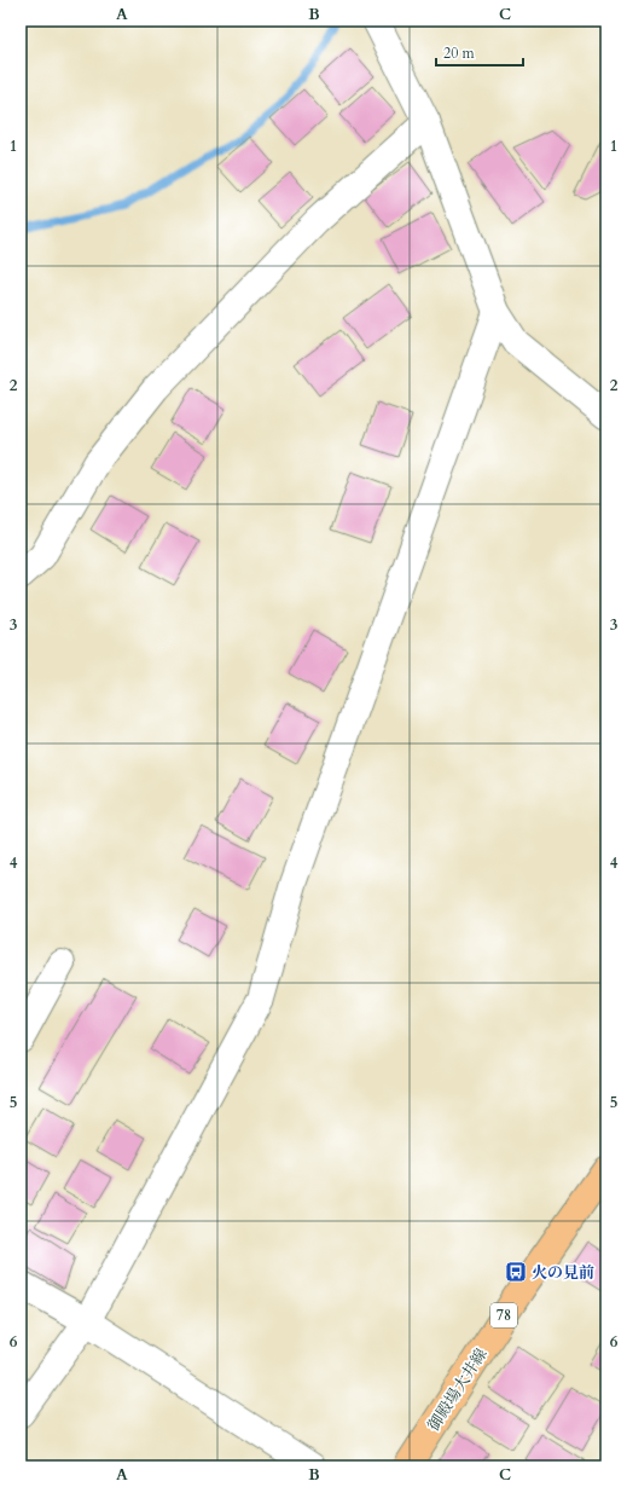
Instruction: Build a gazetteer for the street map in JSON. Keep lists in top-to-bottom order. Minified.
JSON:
{"streets":{"main road":["78","御殿場大井線"]},"places":{"bus stop":["火の見前"]},"scale_bar":"20 m","grid":{"columns":["A","B","C"],"rows":["1","2","3","4","5","6"]}}
